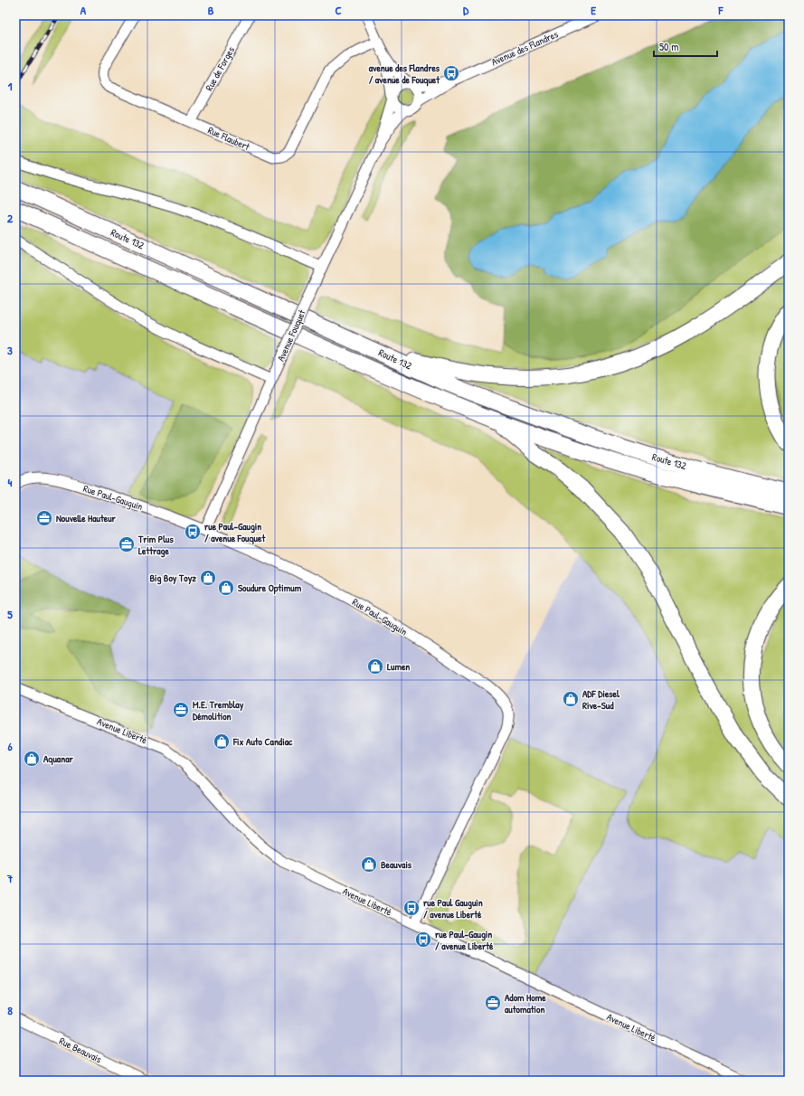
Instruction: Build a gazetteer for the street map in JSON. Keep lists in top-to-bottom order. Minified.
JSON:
{"streets":{"highway":["Route 132"],"street":["Avenue des Flandres","Rue de Forges","Rue Flaubert","Avenue Fouquet","Rue Paul-Gauguin","Avenue Liberté","Rue Beauvais"]},"crossings":[["Avenue des Flandres","Avenue Fouquet"],["Rue de Forges","Rue Flaubert"],["Rue Flaubert","Avenue Fouquet"],["Avenue Fouquet","Rue Paul-Gauguin"],["Rue Paul-Gauguin","Avenue Liberté"]],"places":{"bus stop":["avenue des Flandres / avenue de Fouquet","rue Paul-Gaugin / avenue Fouquet","rue Paul Gauguin / avenue Liberté","rue Paul-Gaugin / avenue Liberté"],"office":["Nouvelle Hauteur","Trim Plus Lettrage","M.E. Tremblay Démolition","Adom Home automation"],"shop":["Big Boy Toyz","Soudure Optimum","Lumen","ADF Diesel Rive-Sud","Fix Auto Candiac","Aquanar","Beauvais"]},"scale_bar":"50 m","grid":{"columns":["A","B","C","D","E","F"],"rows":["1","2","3","4","5","6","7","8"]}}
